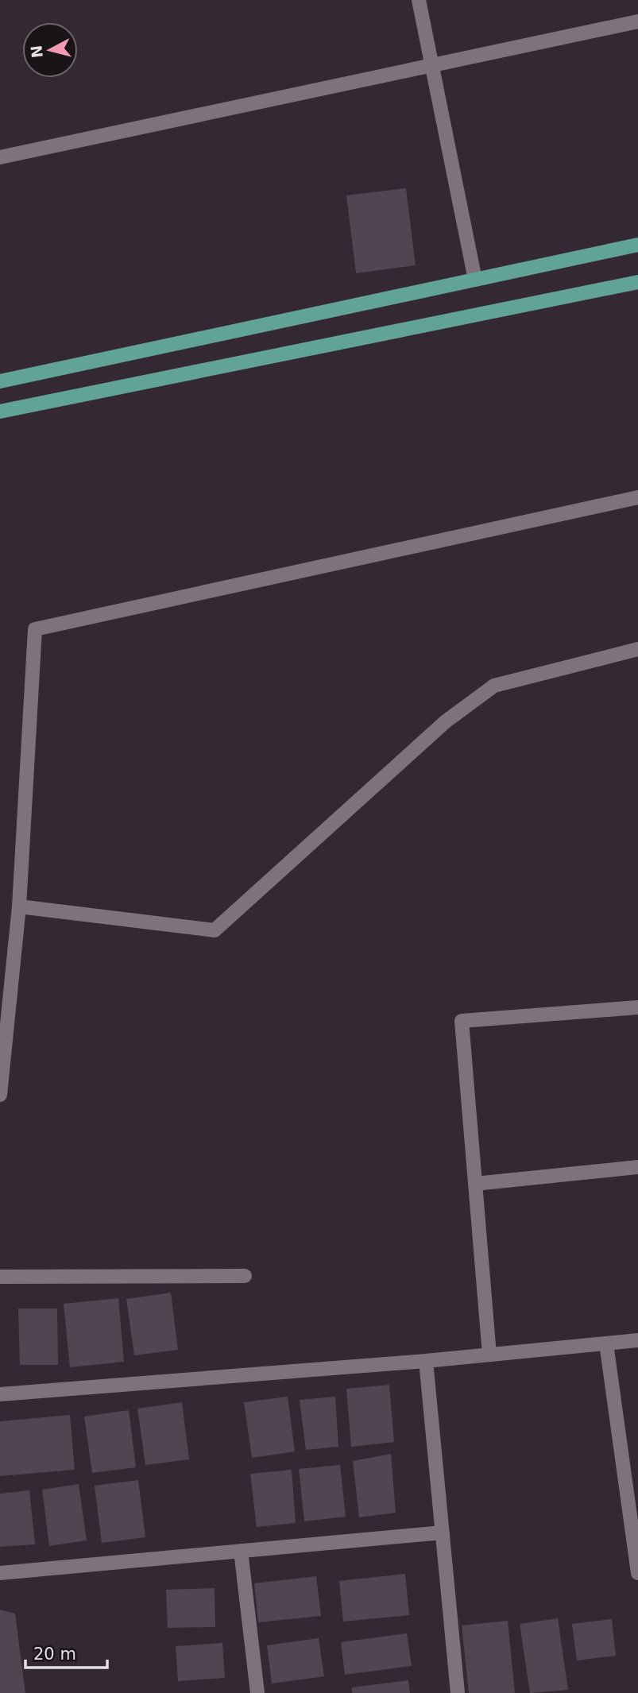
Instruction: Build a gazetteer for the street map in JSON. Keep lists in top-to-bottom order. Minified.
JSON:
{"scale_bar":"20 m","north":"left"}
